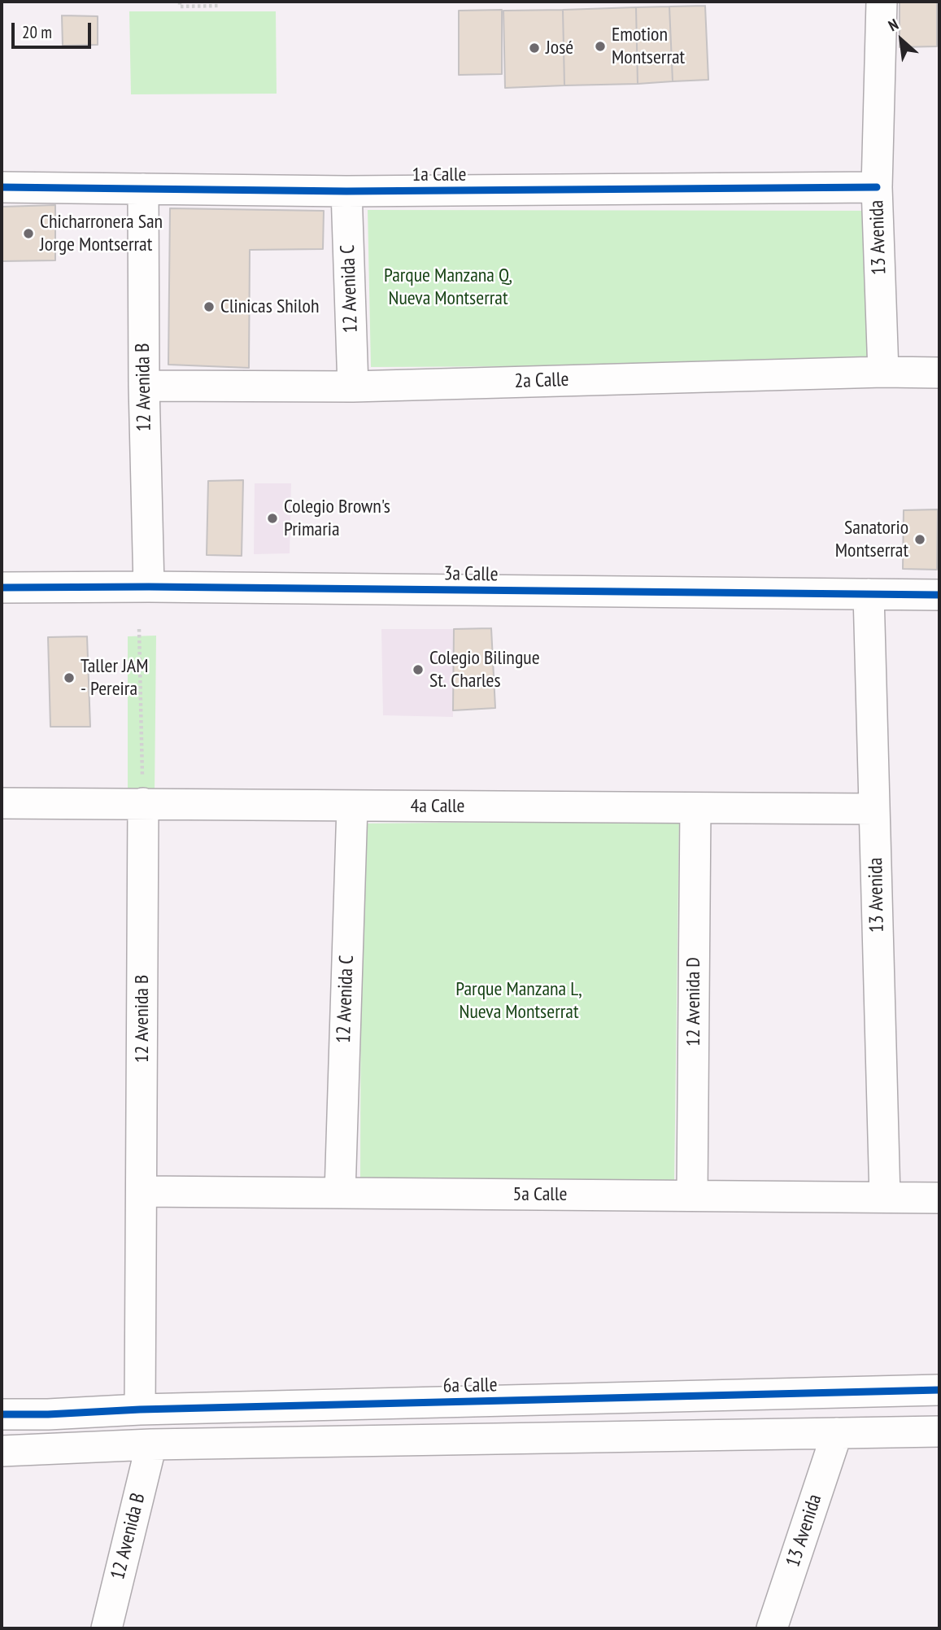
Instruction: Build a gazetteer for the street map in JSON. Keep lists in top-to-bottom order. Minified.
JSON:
{"streets":{"street":["1a Calle","13 Avenida","12 Avenida C","2a Calle","12 Avenida B","3a Calle","4a Calle","12 Avenida D","5a Calle","6a Calle"]},"crossings":[["1a Calle","13 Avenida"],["1a Calle","12 Avenida C"],["1a Calle","12 Avenida B"],["13 Avenida","2a Calle"],["13 Avenida","3a Calle"],["13 Avenida","4a Calle"],["13 Avenida","5a Calle"],["12 Avenida C","2a Calle"],["12 Avenida C","4a Calle"],["12 Avenida C","5a Calle"],["2a Calle","12 Avenida B"],["12 Avenida B","3a Calle"],["12 Avenida B","4a Calle"],["12 Avenida B","5a Calle"],["12 Avenida B","6a Calle"],["4a Calle","12 Avenida D"],["12 Avenida D","5a Calle"]],"parks":["Parque Manzana Q, Nueva Montserrat","Parque Manzana L, Nueva Montserrat"],"places":["Emotion Montserrat","José","Chicharronera San Jorge Montserrat","Clinicas Shiloh","Colegio Brown's Primaria","Sanatorio Montserrat","Colegio Bilingue St. Charles","Taller JAM - Pereira"],"scale_bar":"20 m","north":"top left"}
